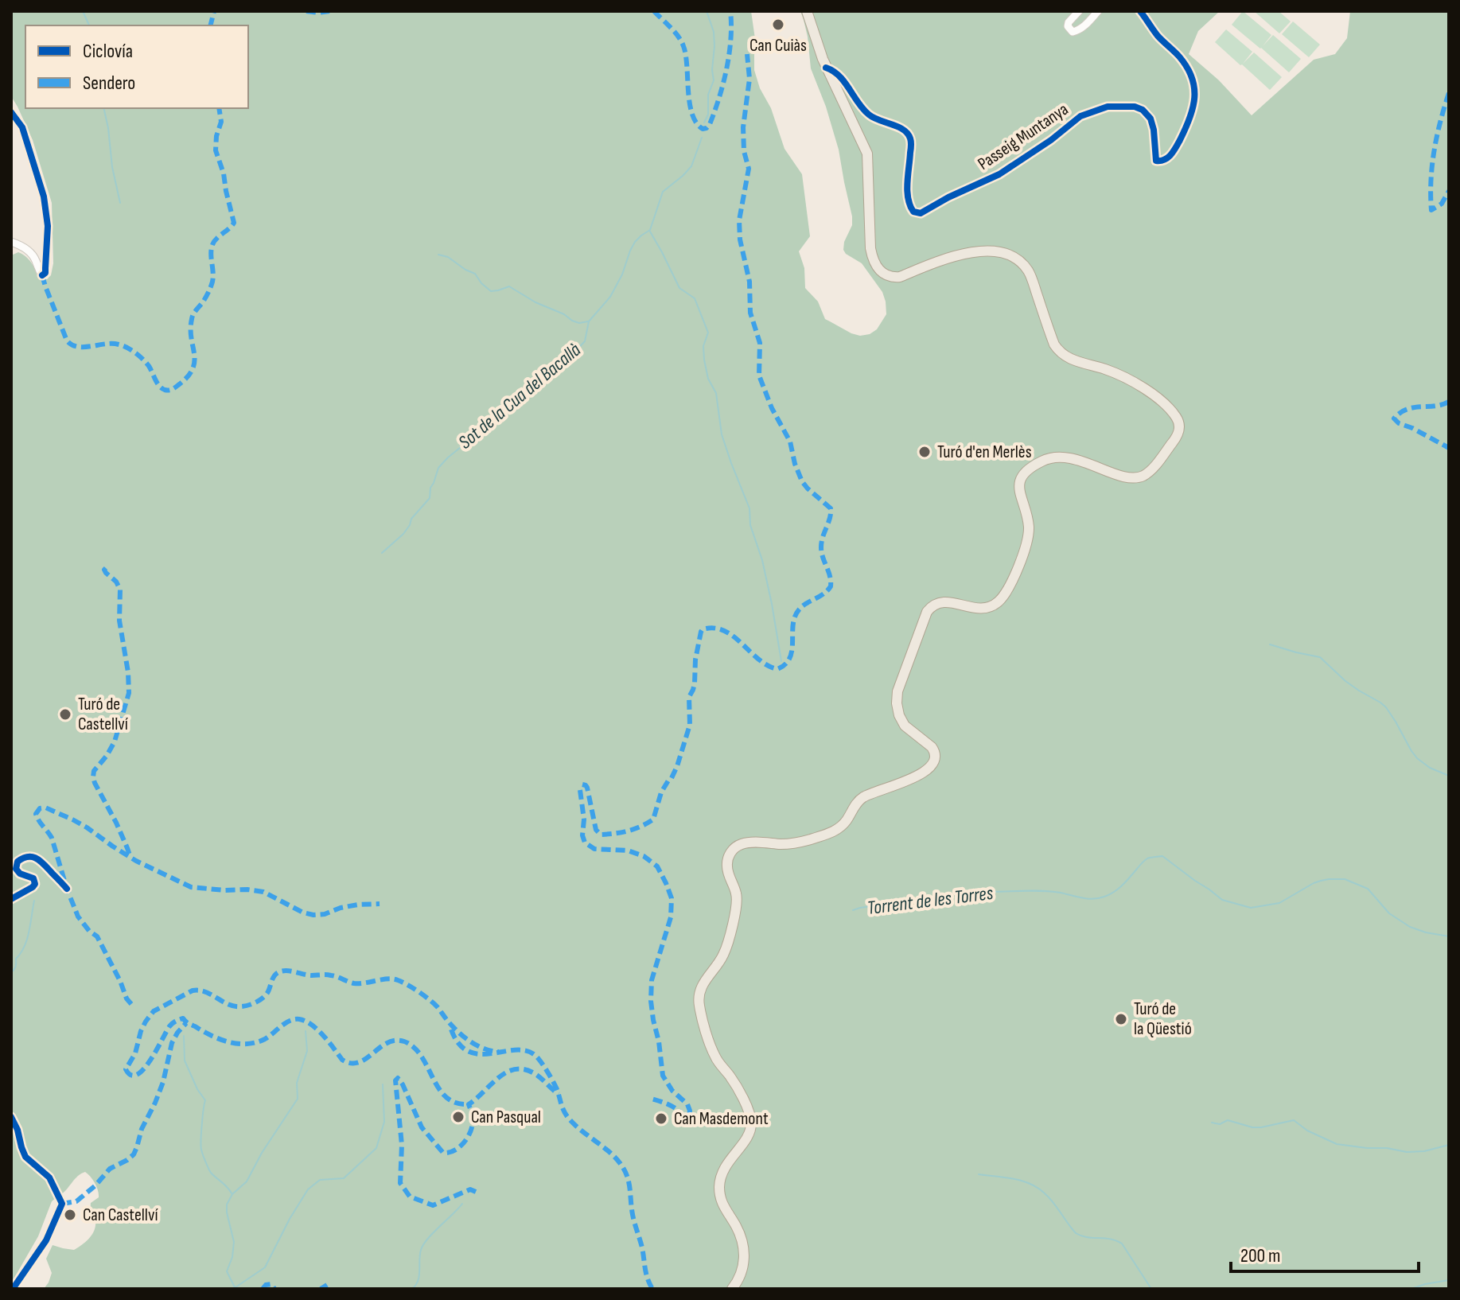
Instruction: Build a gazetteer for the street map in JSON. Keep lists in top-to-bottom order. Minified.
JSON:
{"streets":{"street":["Passeig Muntanya"]},"water":["Sot de la Cua del Bacallà","Torrent de les Torres"],"places":["Can Cuiàs","Turó d'en Merlès","Turó de Castellví","Turó de la Qüestió","Can Pasqual","Can Masdemont","Can Castellví"],"legend":["Ciclovía","Sendero"],"scale_bar":"200 m"}
